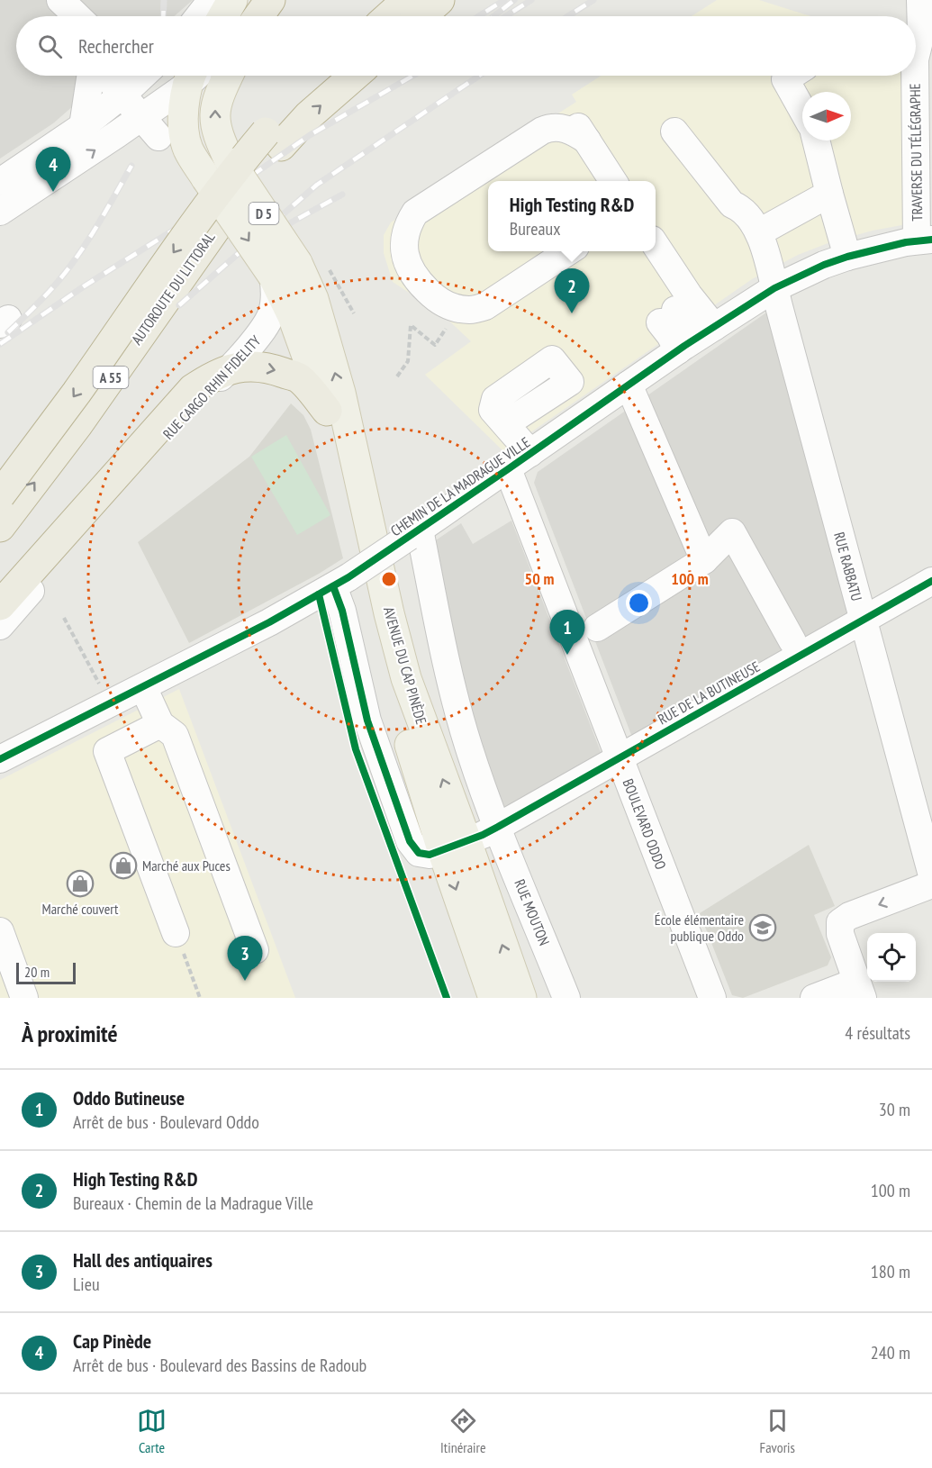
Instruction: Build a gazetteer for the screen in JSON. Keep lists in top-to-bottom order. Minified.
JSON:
{"streets":{"highway":["AUTOROUTE DU LITTORAL","A 55"],"main road":["D 5","AVENUE DU CAP PINÈDE"],"street":["TRAVERSE DU TÉLÉGRAPHE","RUE CARGO RHIN FIDELITY","CHEMIN DE LA MADRAGUE VILLE","RUE RABBATU","RUE DE LA BUTINEUSE","BOULEVARD ODDO","RUE MOUTON"]},"crossings":[["TRAVERSE DU TÉLÉGRAPHE","CHEMIN DE LA MADRAGUE VILLE"],["D 5","RUE CARGO RHIN FIDELITY"],["D 5","AVENUE DU CAP PINÈDE"],["RUE CARGO RHIN FIDELITY","AVENUE DU CAP PINÈDE"],["CHEMIN DE LA MADRAGUE VILLE","RUE RABBATU"],["CHEMIN DE LA MADRAGUE VILLE","BOULEVARD ODDO"],["CHEMIN DE LA MADRAGUE VILLE","RUE MOUTON"],["RUE RABBATU","RUE DE LA BUTINEUSE"],["AVENUE DU CAP PINÈDE","RUE DE LA BUTINEUSE"],["RUE DE LA BUTINEUSE","BOULEVARD ODDO"],["RUE DE LA BUTINEUSE","RUE MOUTON"]],"places":{"shop":["Marché aux Puces","Marché couvert"],"school or university":["École élémentaire publique Oddo"]},"scale_bar":"20 m","north":"right","page":{"search":"Rechercher","pins":["4","2","1","3"],"popup":["High Testing R&D","Bureaux"],"scale":"20 m","heading":["À proximité","4 résultats"],"list":[{"mark":"1","name":"Oddo Butineuse","note":"Arrêt de bus · Boulevard Oddo","value":"30 m"},{"mark":"2","name":"High Testing R&D","note":"Bureaux · Chemin de la Madrague Ville","value":"100 m"},{"mark":"3","name":"Hall des antiquaires","note":"Lieu","value":"180 m"},{"mark":"4","name":"Cap Pinède","note":"Arrêt de bus · Boulevard des Bassins de Radoub","value":"240 m"}],"nav":["Carte","Itinéraire","Favoris"]},"rings":["50 m","100 m"]}
